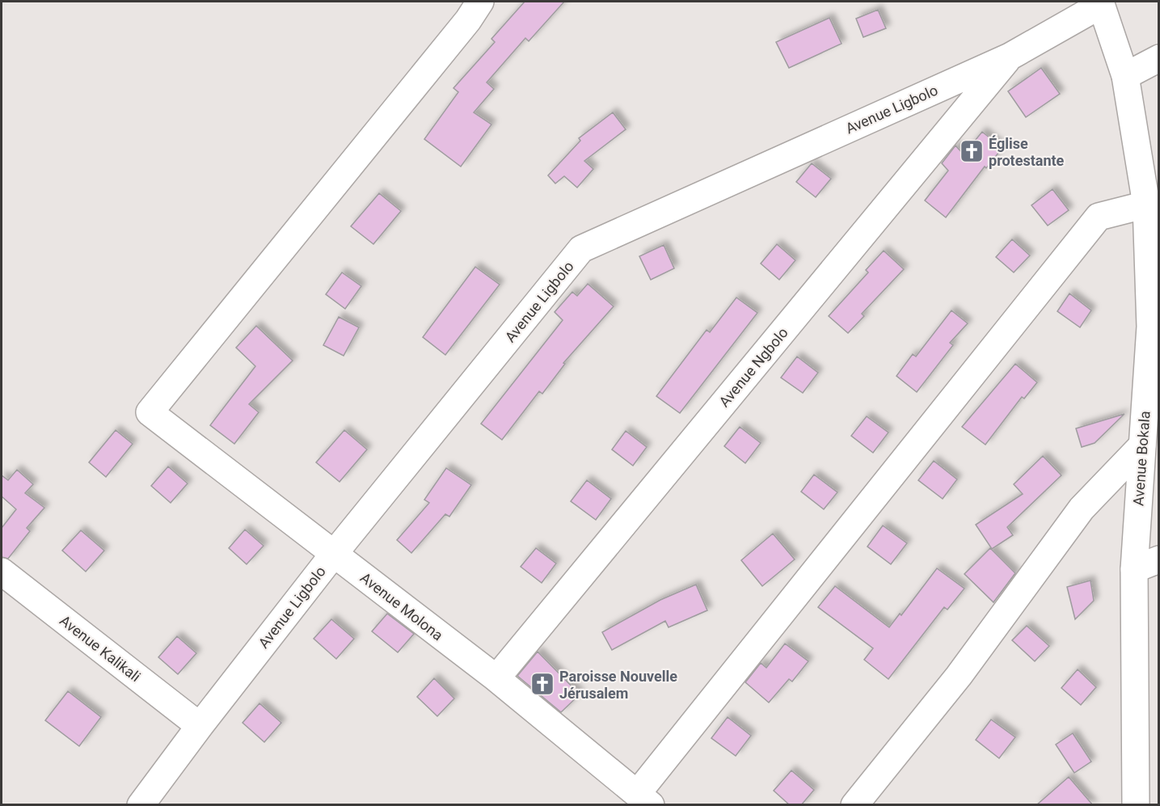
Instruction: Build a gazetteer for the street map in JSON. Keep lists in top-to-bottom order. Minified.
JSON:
{"streets":{"street":["Avenue Ligbolo","Avenue Ngbolo","Avenue Bokala","Avenue Molona","Avenue Kalikali"]},"crossings":[["Avenue Ligbolo","Avenue Ngbolo"],["Avenue Ligbolo","Avenue Bokala"],["Avenue Ligbolo","Avenue Molona"],["Avenue Ligbolo","Avenue Kalikali"],["Avenue Ngbolo","Avenue Molona"]],"places":{"church":["Église protestante","Paroisse Nouvelle Jérusalem"]}}
